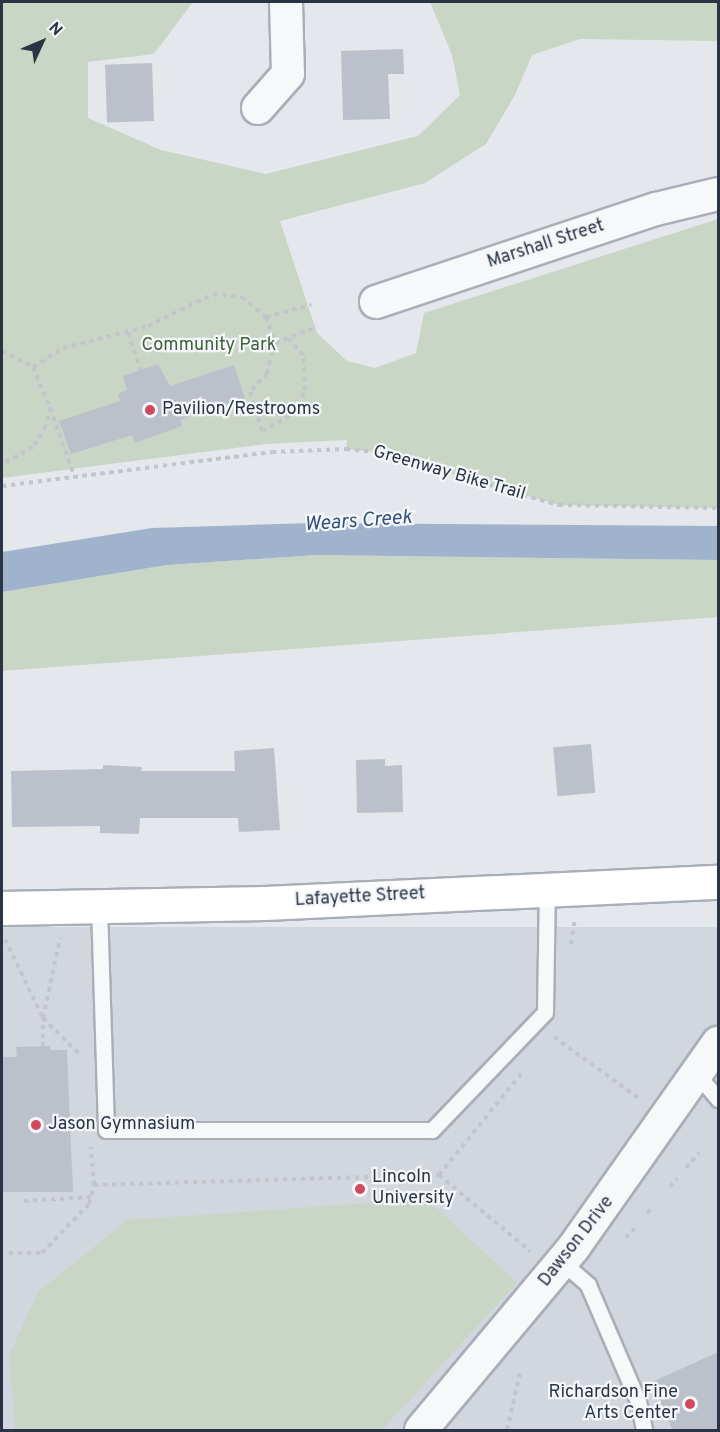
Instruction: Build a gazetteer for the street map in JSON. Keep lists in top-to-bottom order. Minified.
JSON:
{"streets":{"main road":["Lafayette Street"],"street":["Marshall Street","Dawson Drive"],"path":["Greenway Bike Trail"]},"water":["Wears Creek"],"parks":["Community Park"],"places":["Pavilion/Restrooms","Jason Gymnasium","Lincoln University","Richardson Fine Arts Center"],"north":"top right"}
